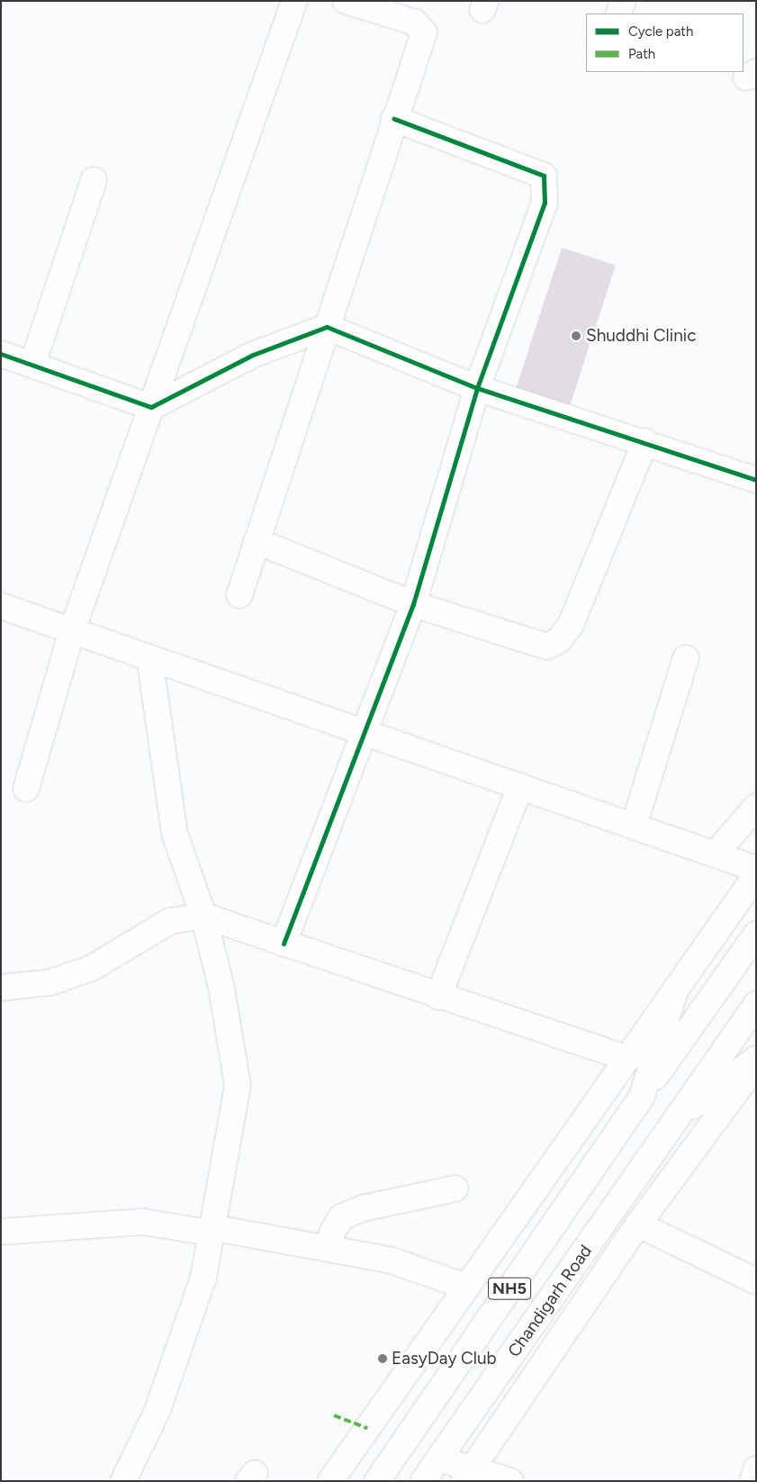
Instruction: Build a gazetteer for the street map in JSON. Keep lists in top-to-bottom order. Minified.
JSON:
{"streets":{"main road":["NH5","Chandigarh Road"]},"crossings":[["NH5","Chandigarh Road"]],"places":["Shuddhi Clinic","EasyDay Club"],"legend":["Cycle path","Path"]}
